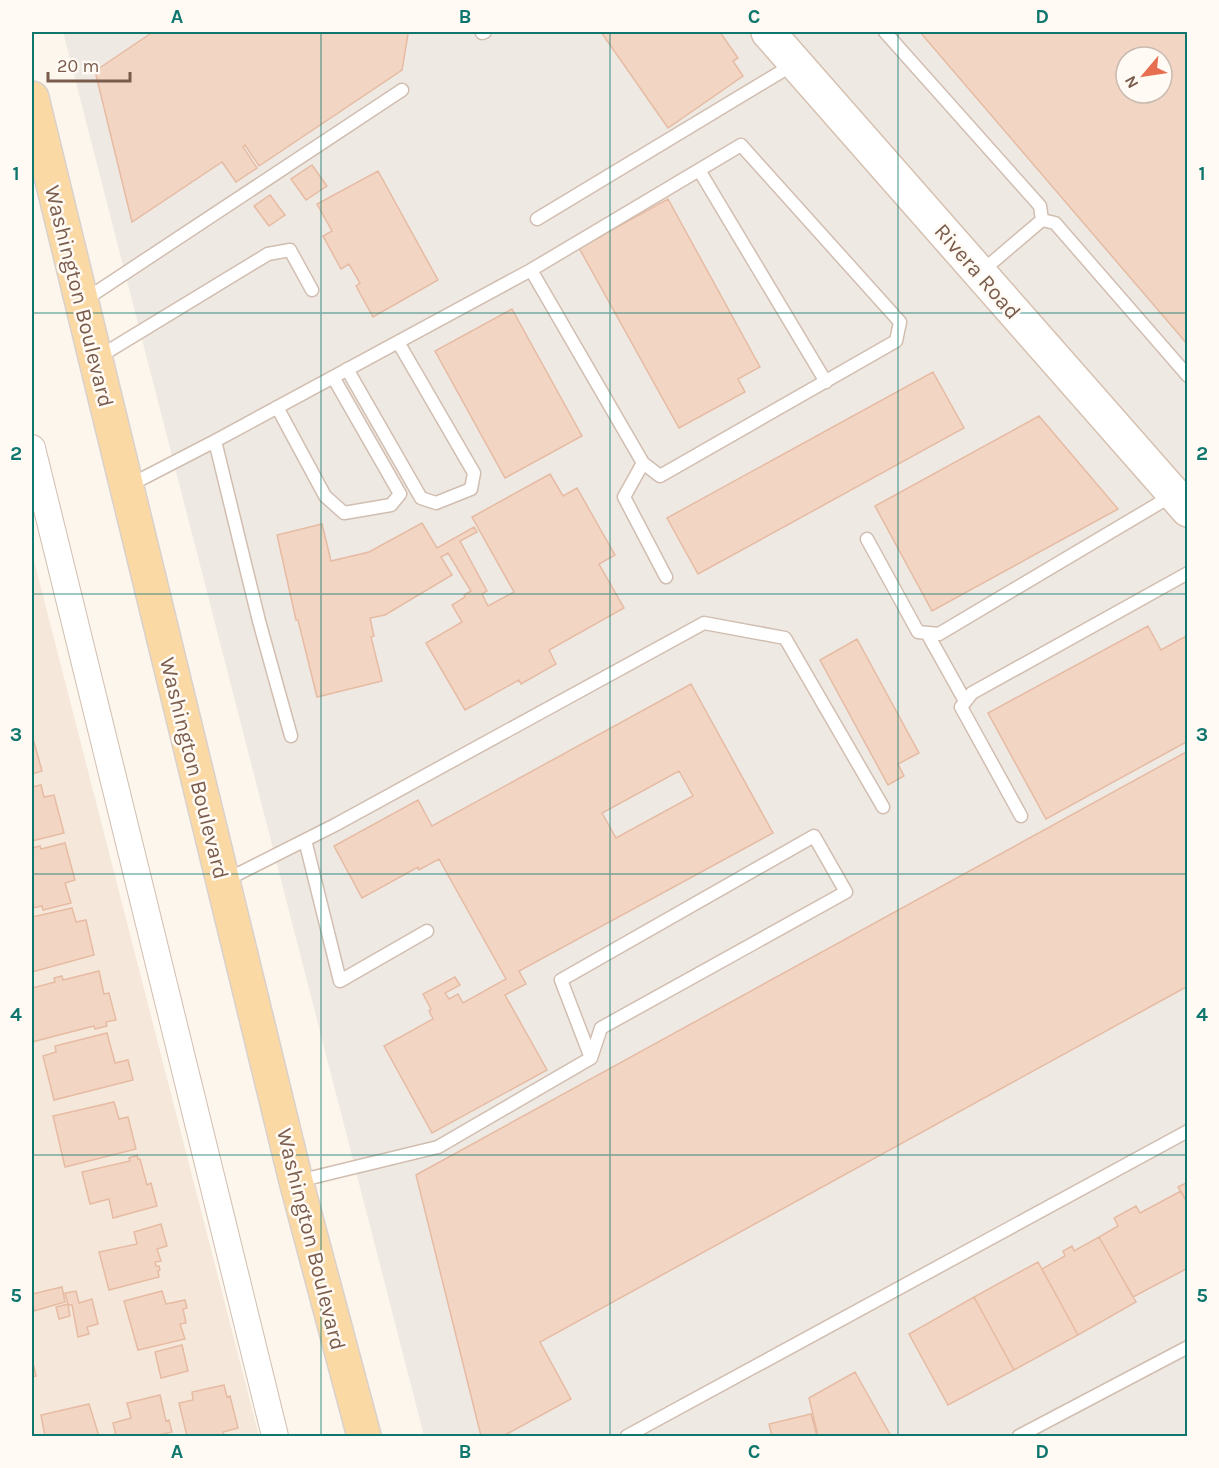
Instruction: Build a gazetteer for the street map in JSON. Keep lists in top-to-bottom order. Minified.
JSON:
{"streets":{"main road":["Washington Boulevard"],"street":["Rivera Road"]},"scale_bar":"20 m","north":"bottom left","grid":{"columns":["A","B","C","D"],"rows":["1","2","3","4","5"]}}
